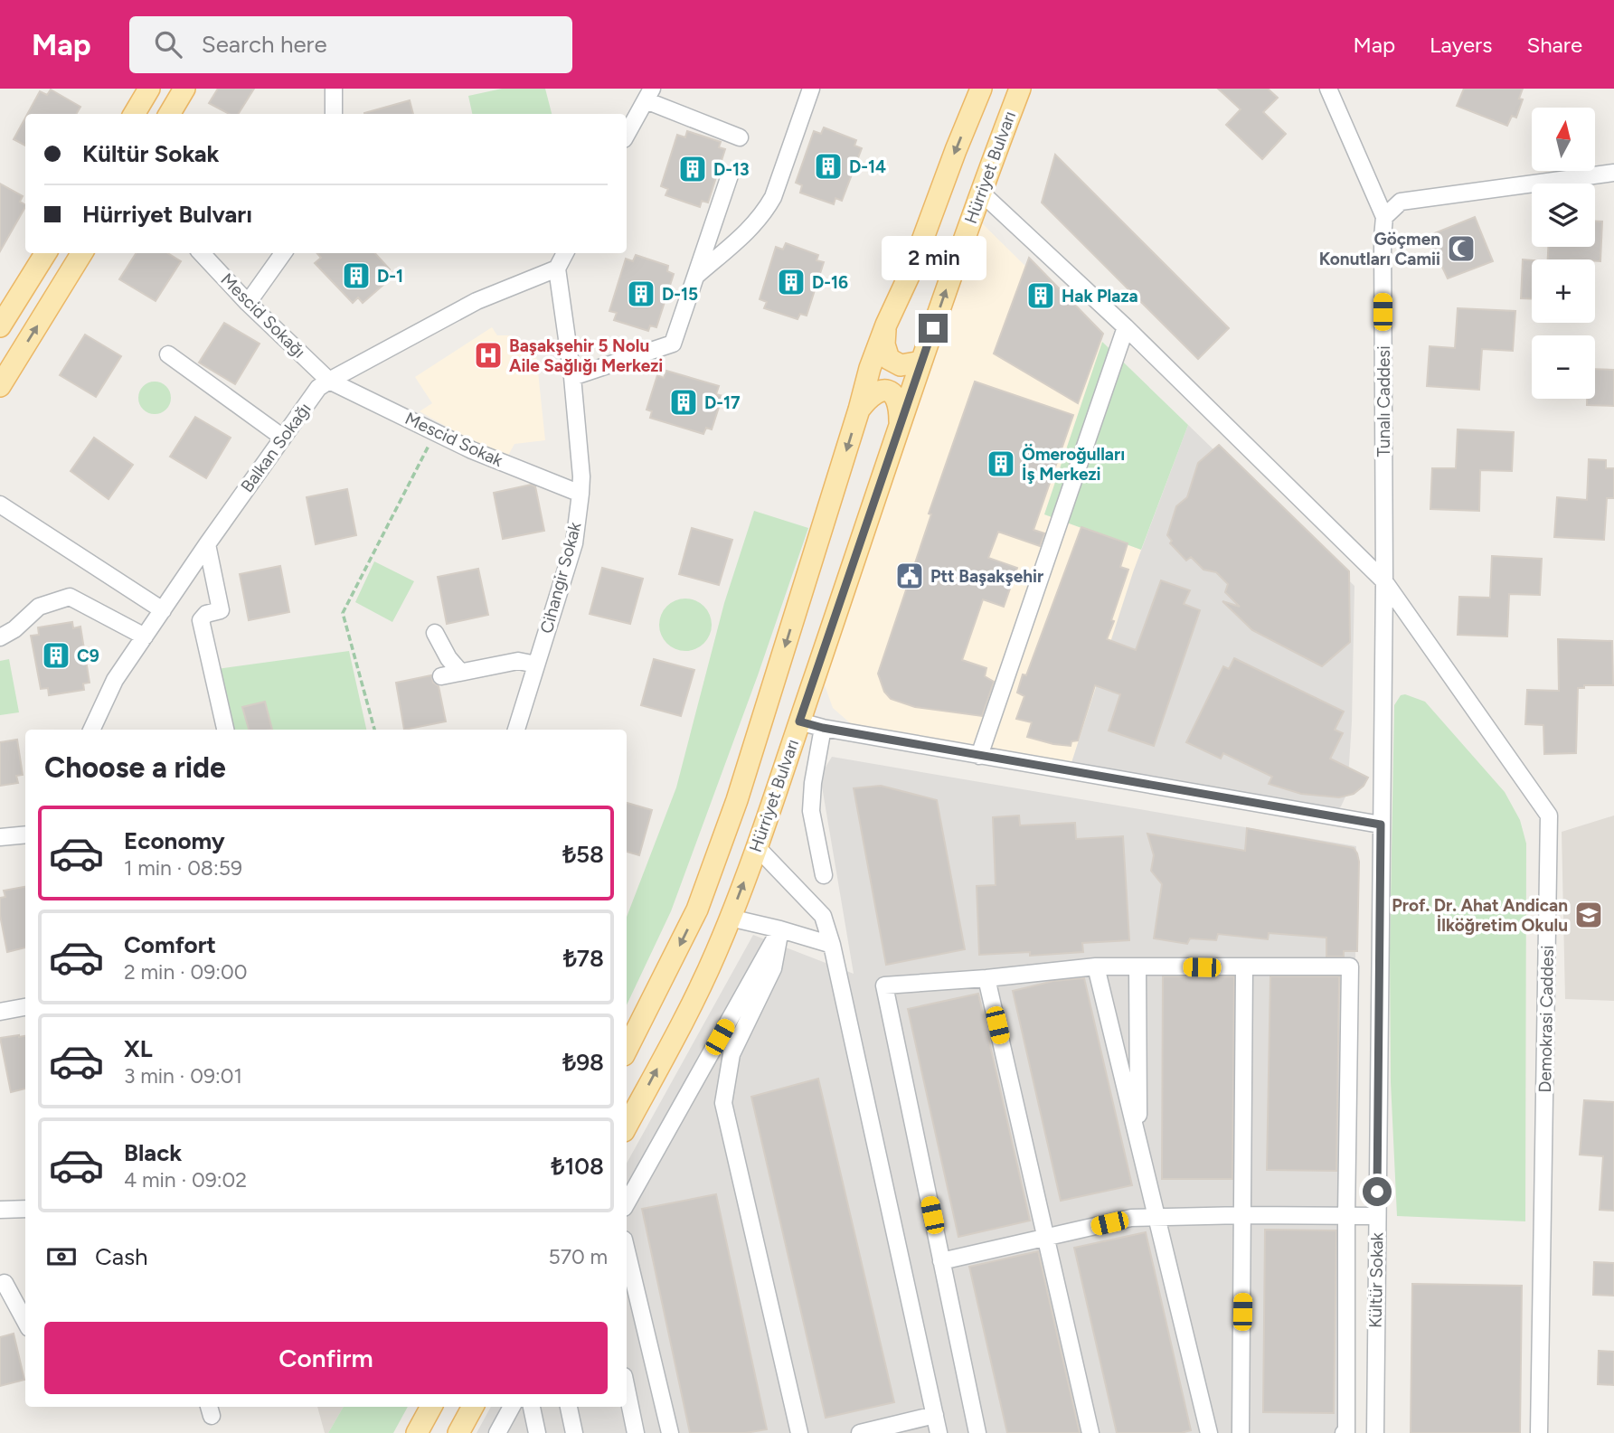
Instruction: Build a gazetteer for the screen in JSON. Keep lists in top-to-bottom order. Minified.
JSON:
{"streets":{"main road":["Hürriyet Bulvarı"],"street":["Mescid Sokağı","Tunalı Caddesi","Mescid Sokak","Balkan Sokağı","Cihangir Sokak","Demokrasi Caddesi","Kültür Sokak"]},"crossings":[["Hürriyet Bulvarı","Demokrasi Caddesi"],["Mescid Sokağı","Mescid Sokak"],["Mescid Sokağı","Balkan Sokağı"],["Tunalı Caddesi","Demokrasi Caddesi"],["Tunalı Caddesi","Kültür Sokak"],["Mescid Sokak","Balkan Sokağı"],["Mescid Sokak","Cihangir Sokak"],["Balkan Sokağı","Cihangir Sokak"]],"places":{"building":["D-14","D-13","D-1","D-16","D-15","Hak Plaza","D-17","Ömeroğulları İş Merkezi","C9"],"mosque":["Göçmen Konutları Camii"],"hospital":["Başakşehir 5 Nolu Aile Sağlığı Merkezi"],"public building":["Ptt Başakşehir"],"school or university":["Prof. Dr. Ahat Andican İlköğretim Okulu"]},"north":"top","page":{"header":"Map","search":"Search here","nav":["Map","Layers","Share"],"map_buttons":["+","−"],"banner":["Kültür Sokak","Hürriyet Bulvarı"],"bubble":"2 min","heading":"Choose a ride","list":[{"name":"Economy","note":"1 min · 08:59","value":"₺58"},{"name":"Comfort","note":"2 min · 09:00","value":"₺78"},{"name":"XL","note":"3 min · 09:01","value":"₺98"},{"name":"Black","note":"4 min · 09:02","value":"₺108"}],"pay":["Cash","570 m"],"buttons":"Confirm"}}
